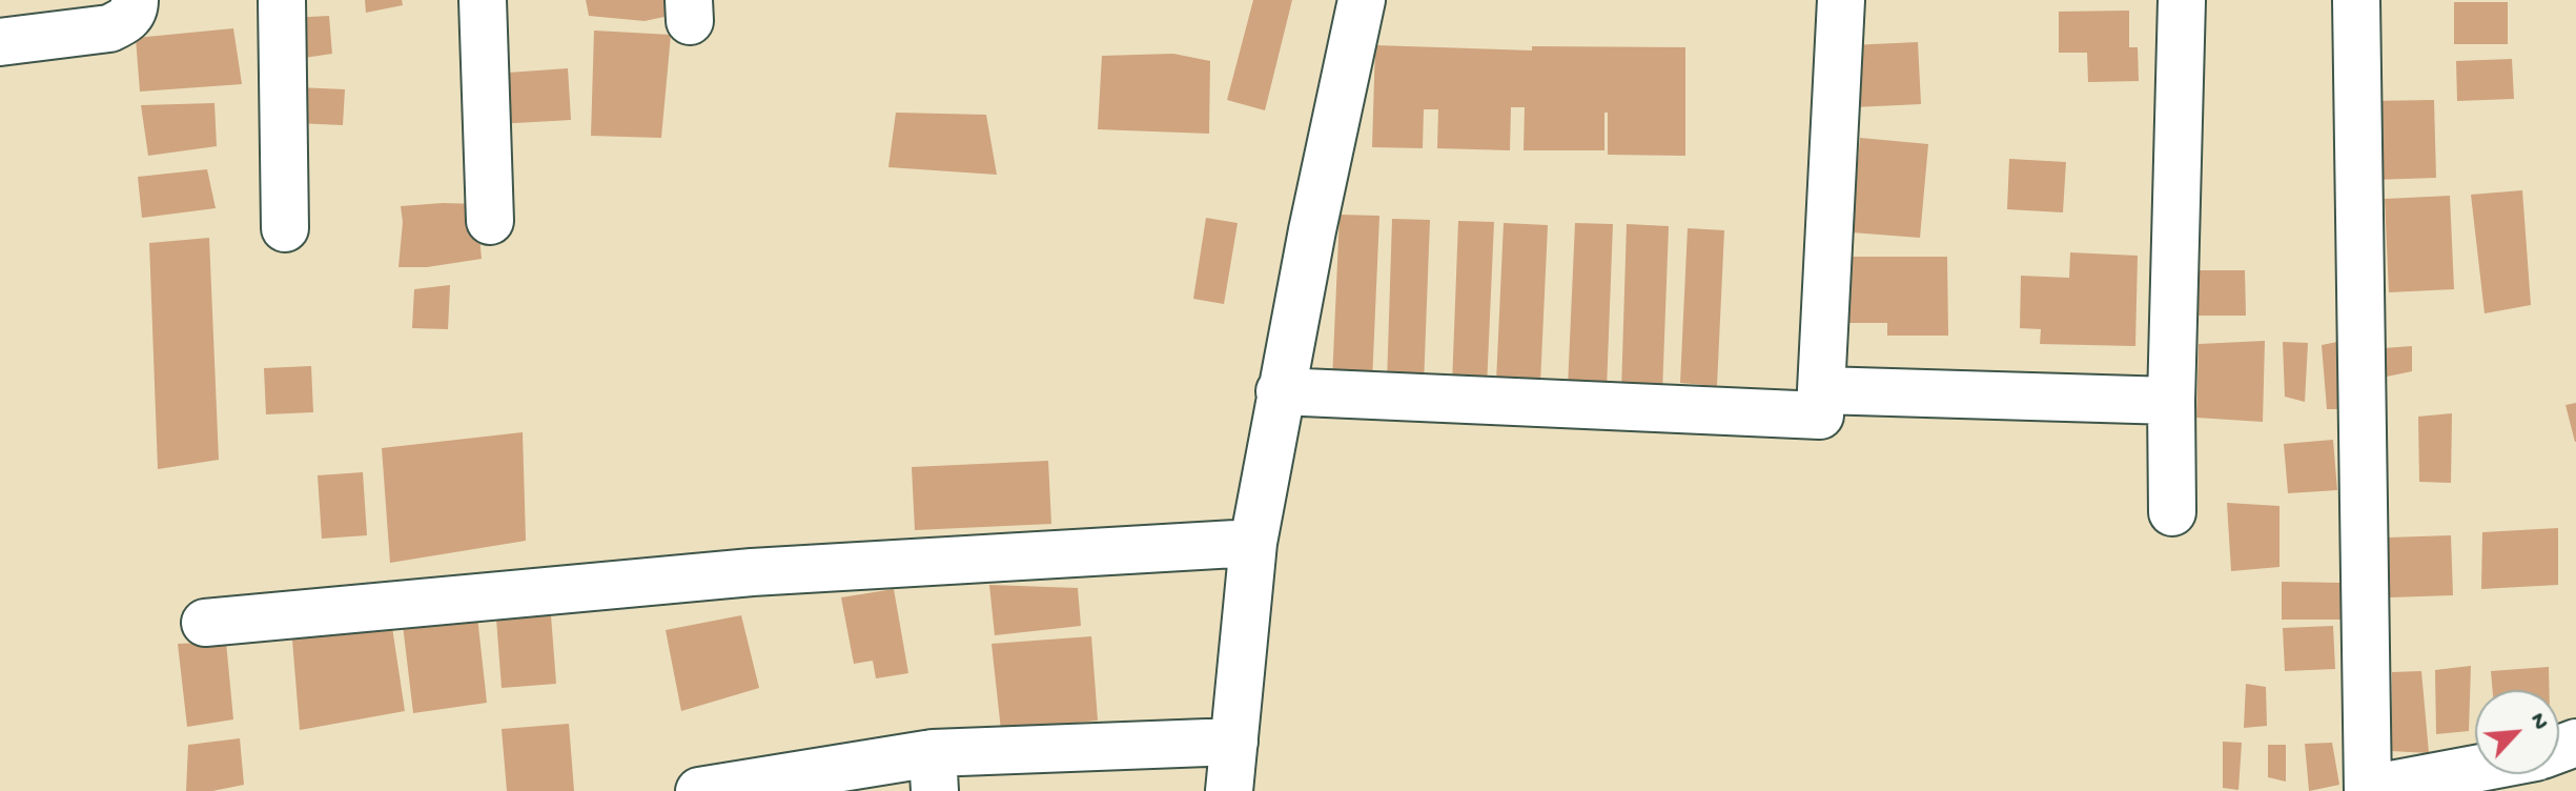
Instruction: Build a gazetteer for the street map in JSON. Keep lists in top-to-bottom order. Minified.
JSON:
{"north":"top right"}
